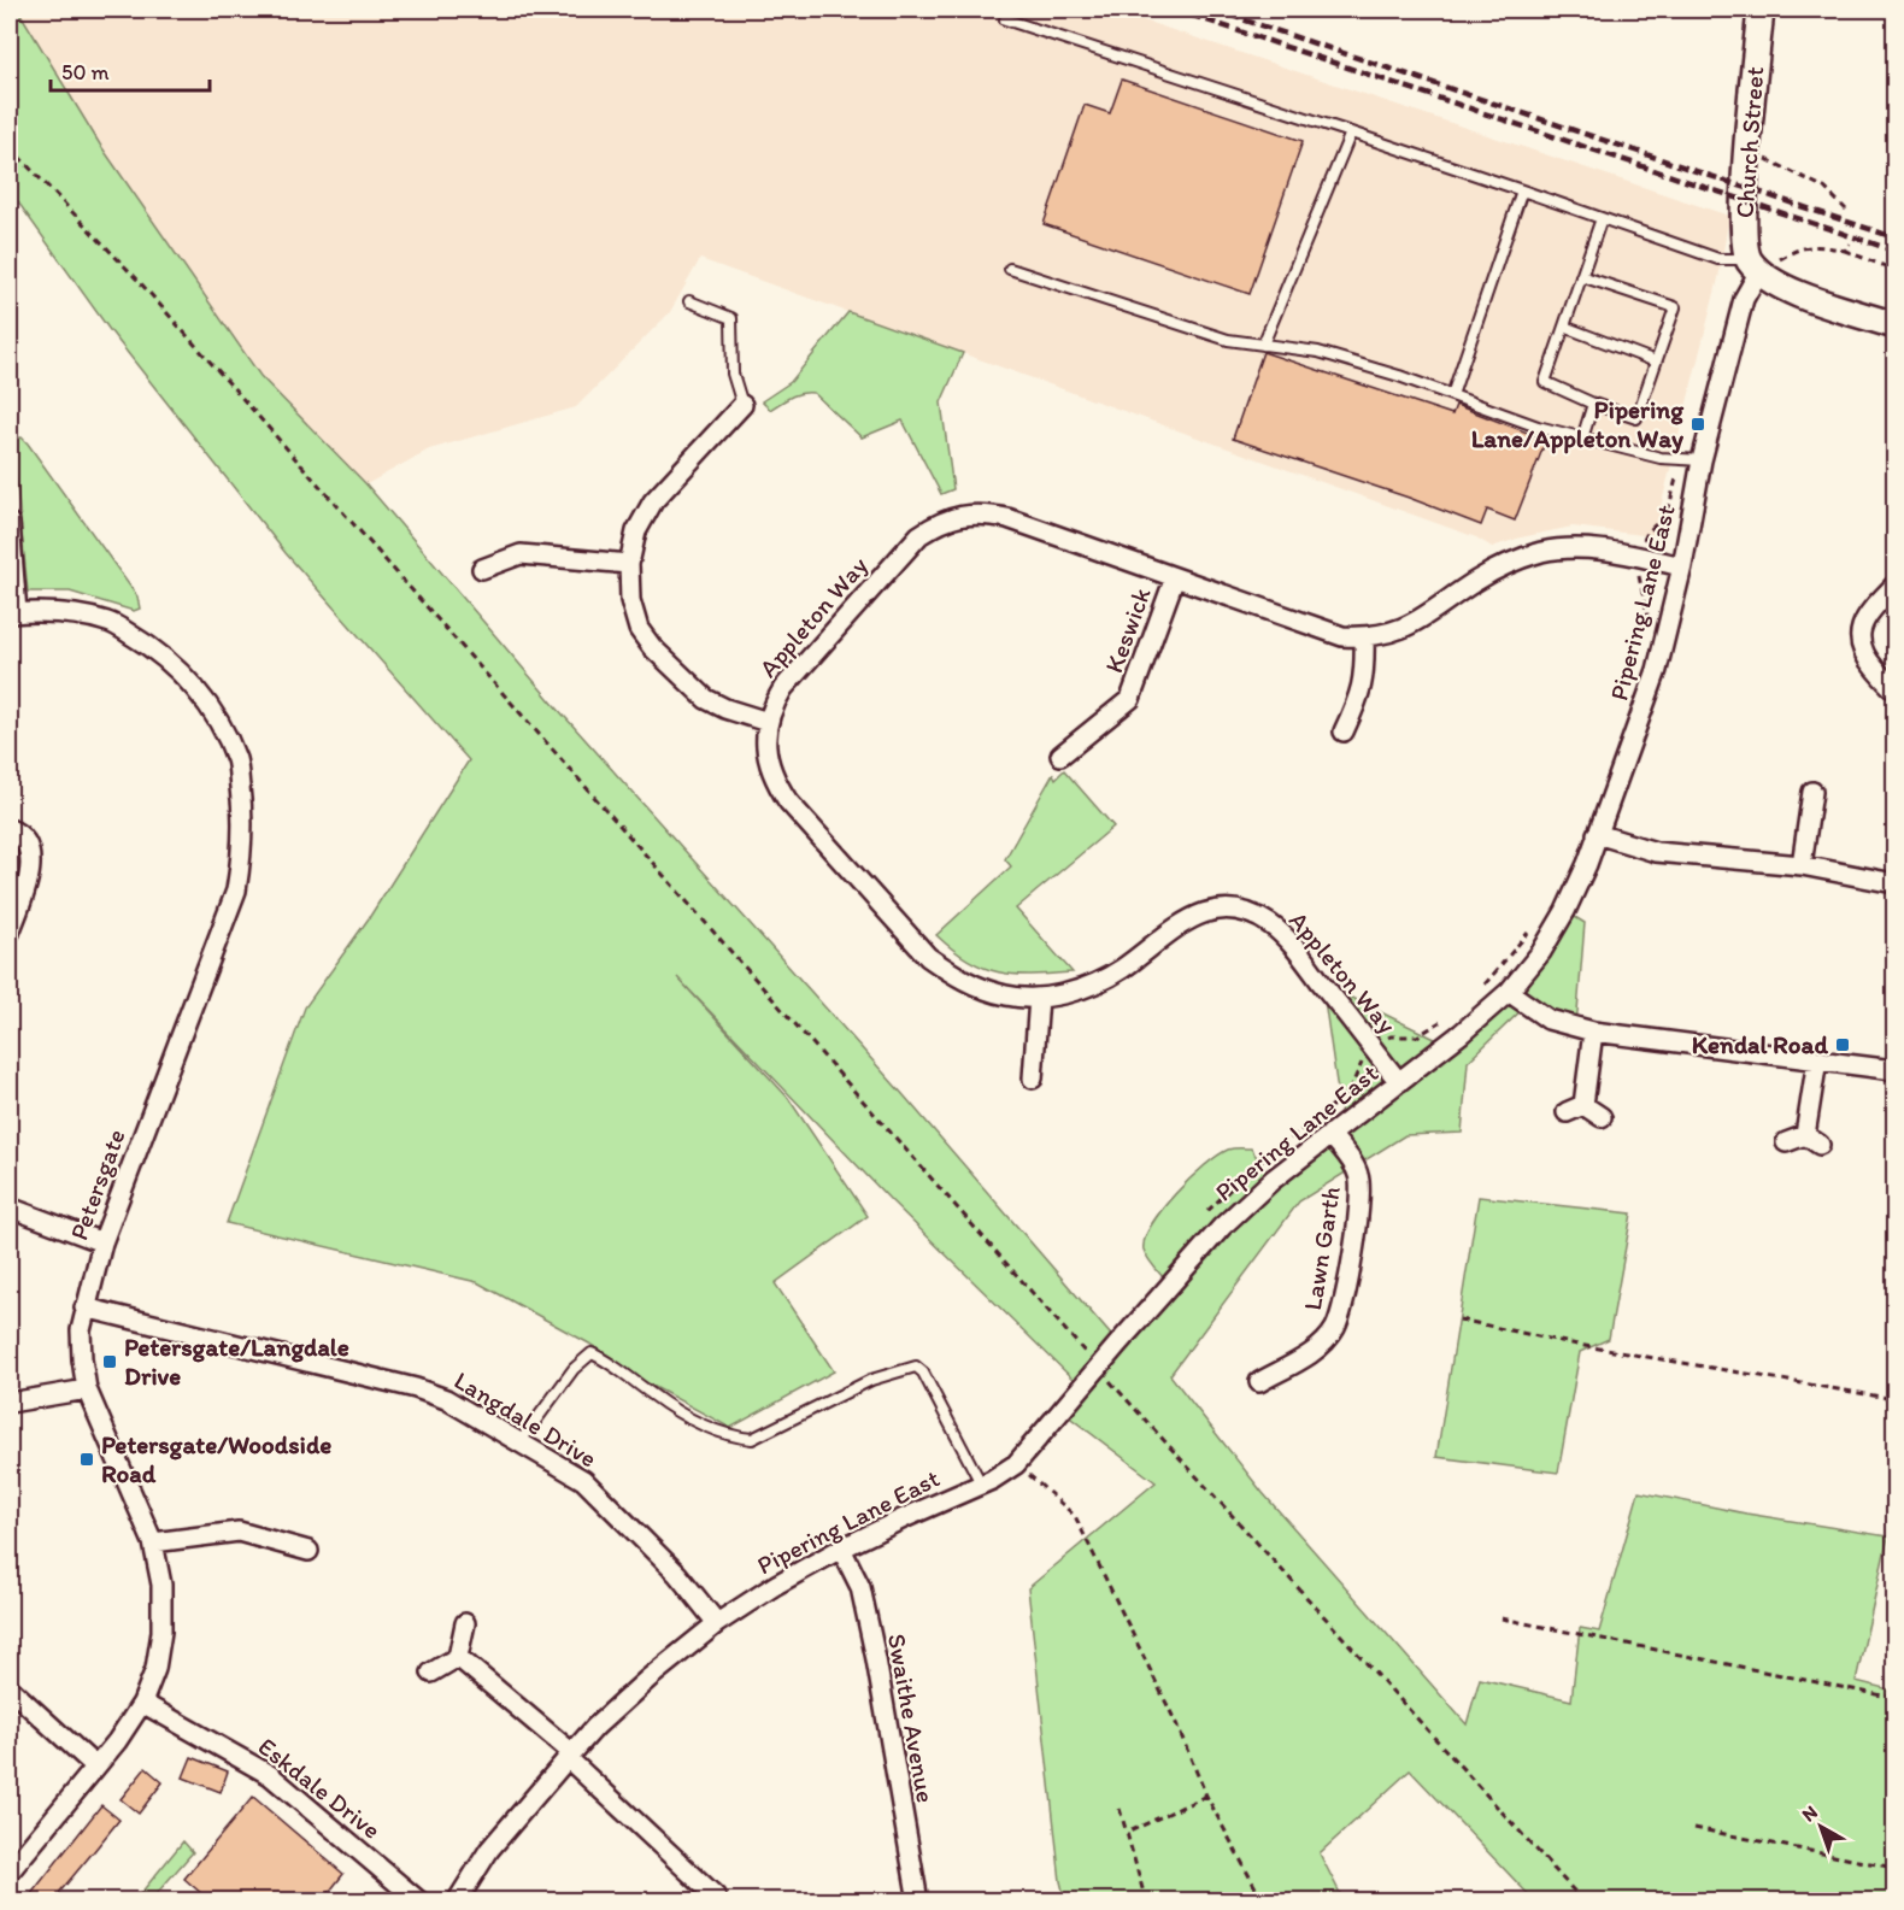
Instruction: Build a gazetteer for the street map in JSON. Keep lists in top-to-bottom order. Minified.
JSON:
{"streets":{"street":["Church Street","Pipering Lane East","Appleton Way","Keswick","Petersgate","Lawn Garth","Langdale Drive","Swaithe Avenue","Eskdale Drive"]},"crossings":[["Church Street","Pipering Lane East"],["Pipering Lane East","Appleton Way"],["Pipering Lane East","Lawn Garth"],["Pipering Lane East","Langdale Drive"],["Pipering Lane East","Swaithe Avenue"],["Appleton Way","Keswick"],["Petersgate","Langdale Drive"],["Petersgate","Eskdale Drive"]],"places":{"transit":["Pipering Lane/Appleton Way","Kendal Road","Petersgate/Langdale Drive","Petersgate/Woodside Road"]},"scale_bar":"50 m","north":"top left"}
